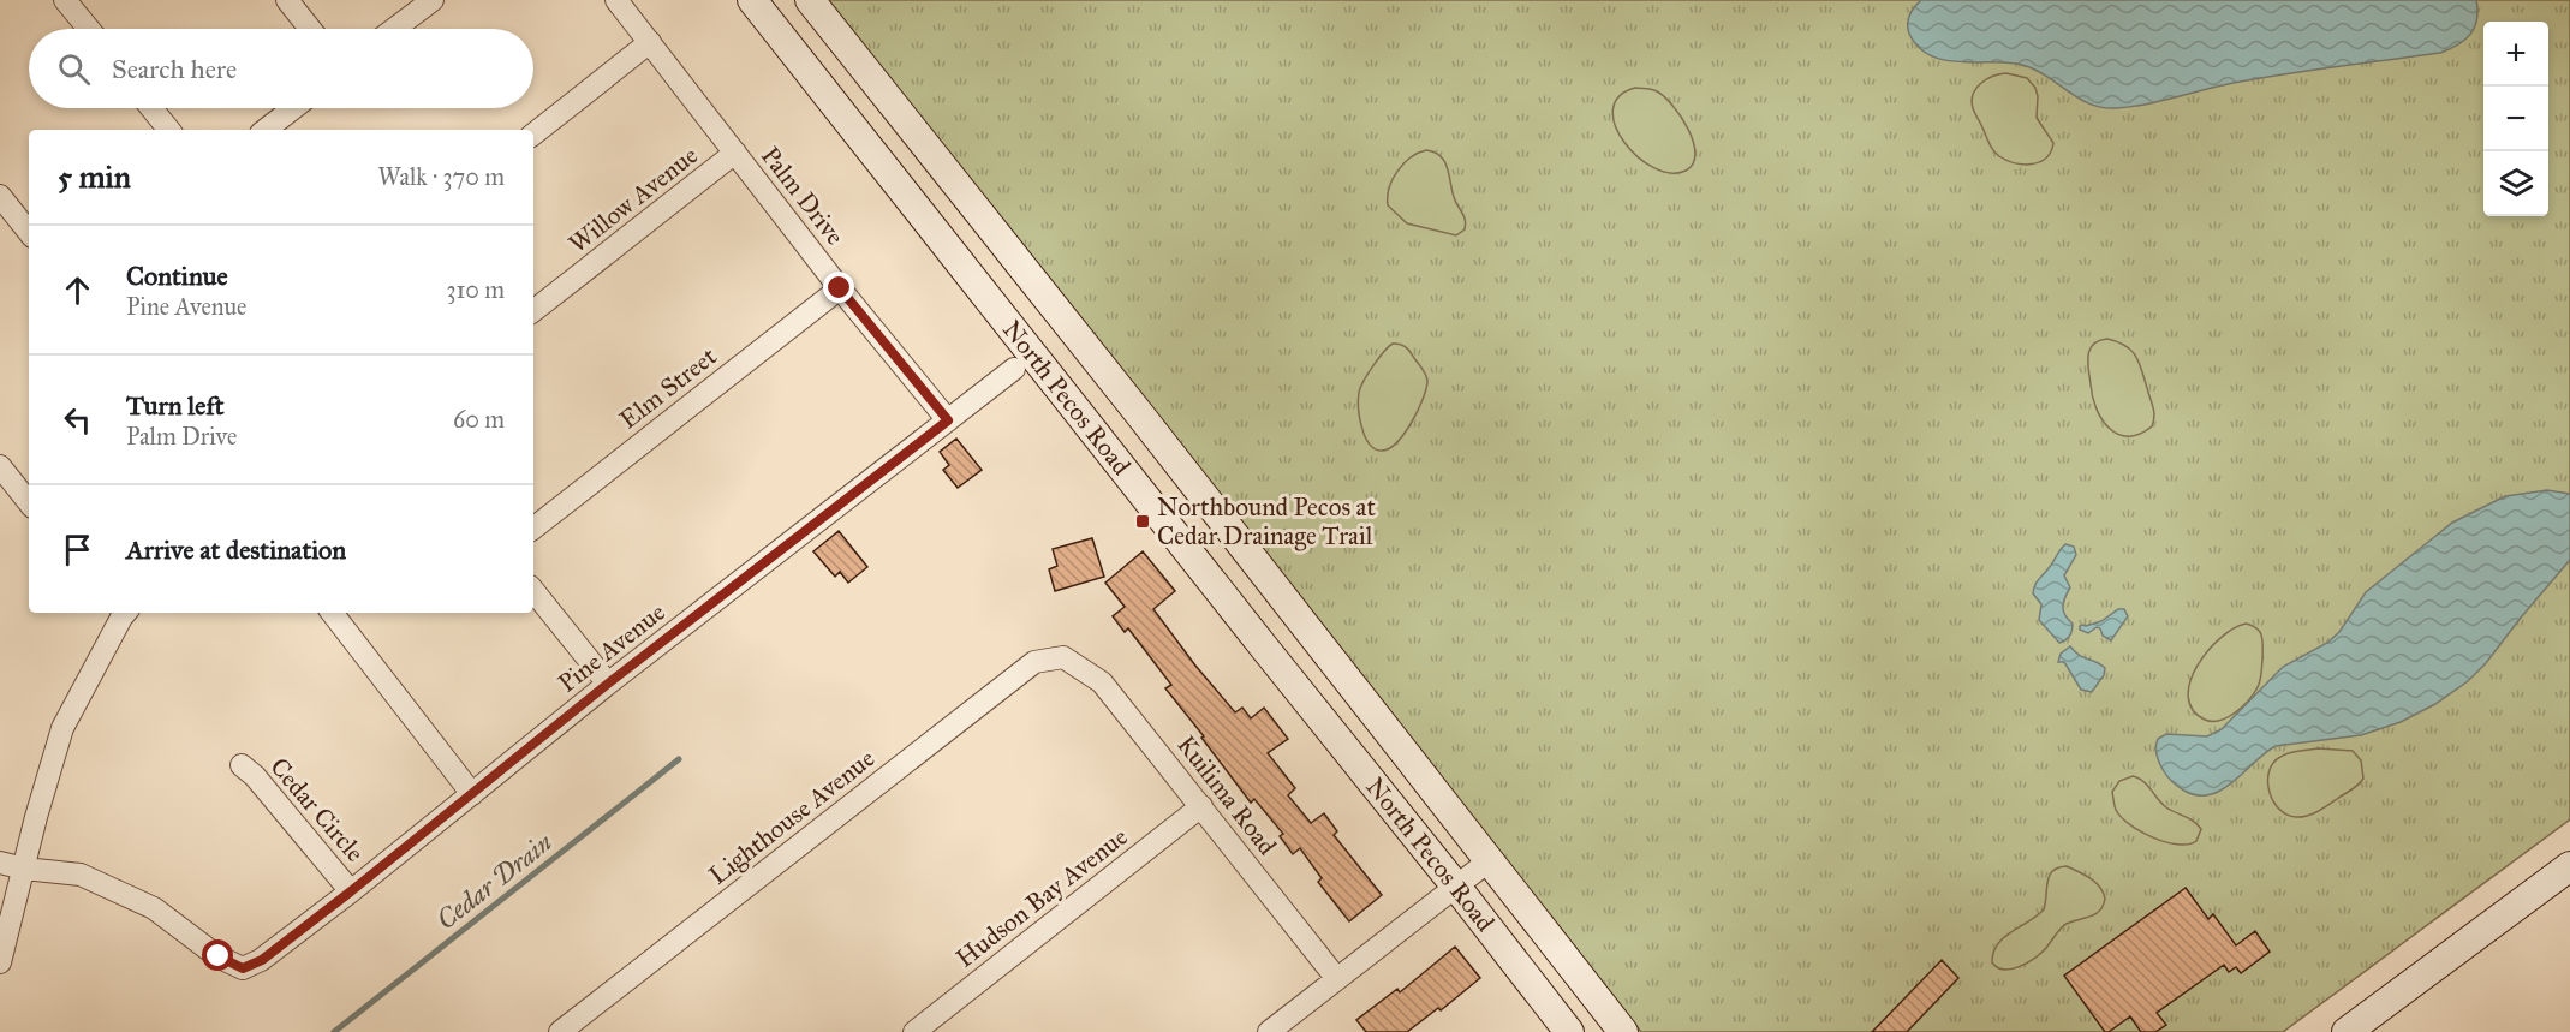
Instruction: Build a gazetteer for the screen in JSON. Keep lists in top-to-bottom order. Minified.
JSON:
{"streets":{"main road":["North Pecos Road"],"street":["Palm Drive","Willow Avenue","Elm Street","Pine Avenue","Kuilima Road","Cedar Circle","Lighthouse Avenue","Hudson Bay Avenue"]},"crossings":[["Palm Drive","Willow Avenue"],["Palm Drive","Elm Street"],["Palm Drive","Pine Avenue"],["Pine Avenue","Cedar Circle"],["Kuilima Road","Lighthouse Avenue"],["Kuilima Road","Hudson Bay Avenue"]],"water":["Cedar Drain"],"places":{"transit":["Northbound Pecos at Cedar Drainage Trail"]},"page":{"map_buttons":["+","−"],"search":"Search here","heading":["5 min","Walk · 370 m"],"list":[["Continue","Pine Avenue","310 m"],["Turn left","Palm Drive","60 m"],"Arrive at destination"]}}
